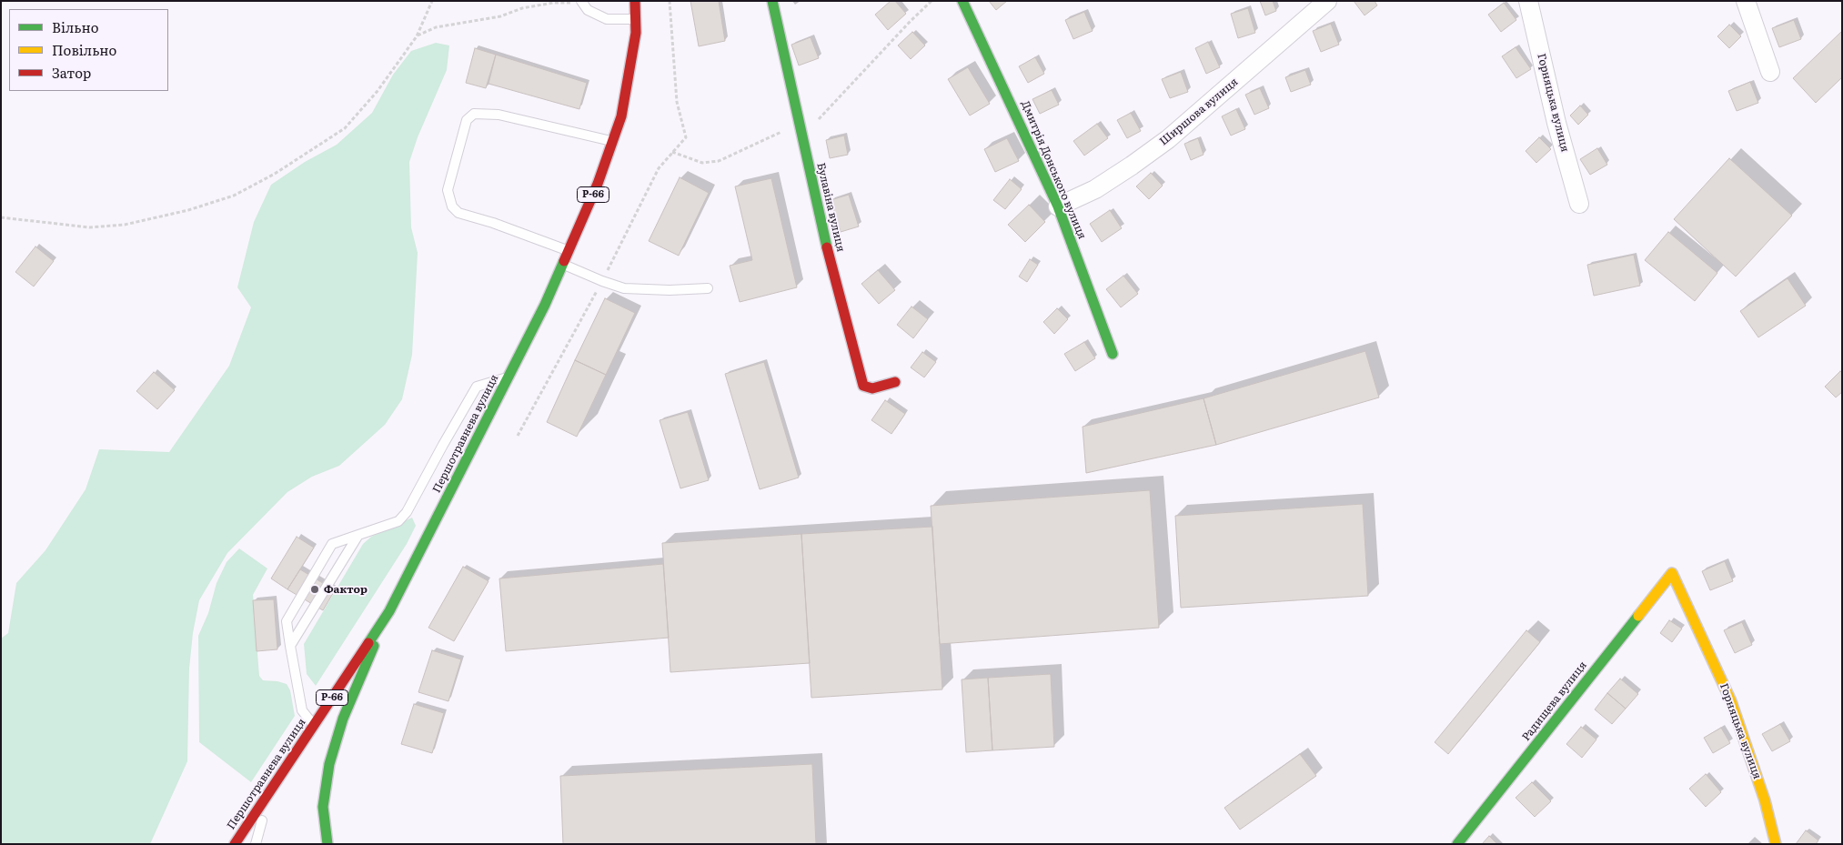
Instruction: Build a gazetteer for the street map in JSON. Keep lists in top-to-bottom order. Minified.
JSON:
{"streets":{"street":["Горняцька вулиця","Ширшова вулиця","Дмитрія Донського вулиця","Р-66","Булавіна вулиця","Першотравнева вулиця","Радищева вулиця"]},"crossings":[["Горняцька вулиця","Радищева вулиця"],["Ширшова вулиця","Дмитрія Донського вулиця"]],"places":["Фактор"],"legend":["Вільно","Повільно","Затор"]}
